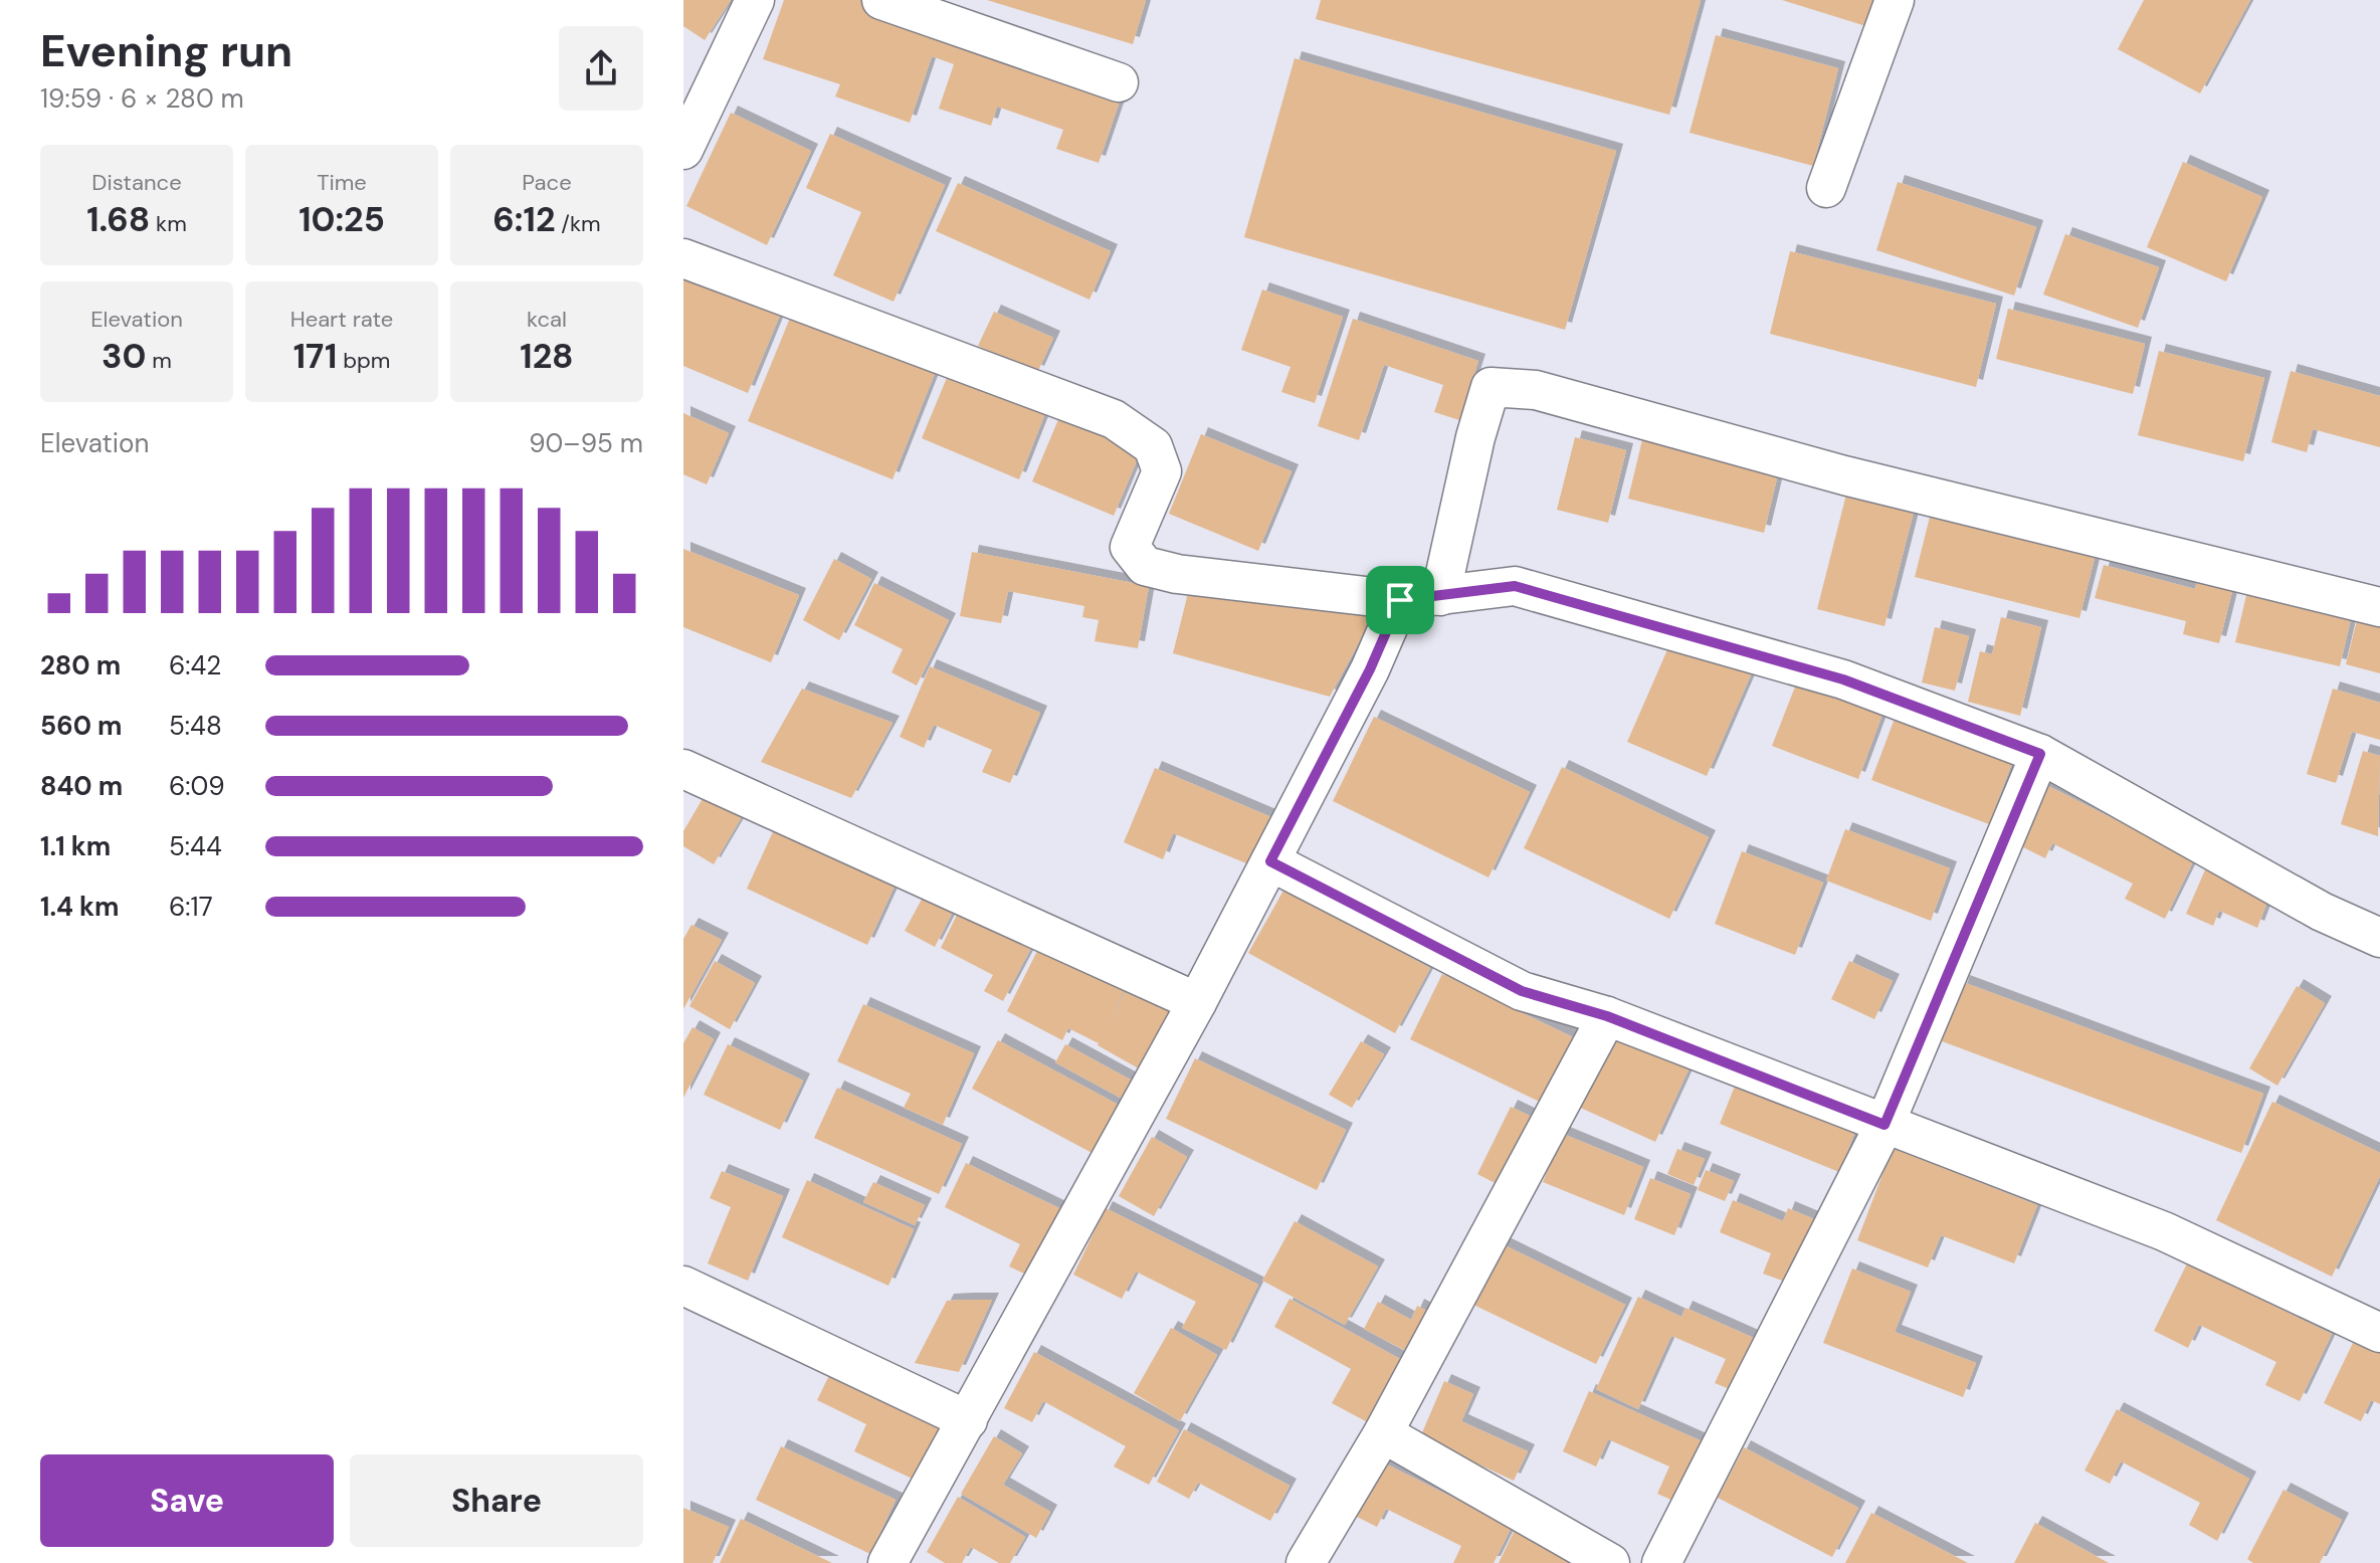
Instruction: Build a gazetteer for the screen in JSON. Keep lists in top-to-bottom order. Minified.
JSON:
{"page":{"heading":["Evening run","19:59 · 6 × 280 m"],"stats":[["Distance","1.68 km"],["Time","10:25"],["Pace","6:12 /km"],["Elevation","30 m"],["Heart rate","171 bpm"],["kcal","128"]],"chart":["Elevation","90–95 m"],"list":[{"name":"280 m","note":"6:42"},{"name":"560 m","note":"5:48"},{"name":"840 m","note":"6:09"},{"name":"1.1 km","note":"5:44"},{"name":"1.4 km","note":"6:17"}],"buttons":["Save","Share"]}}
